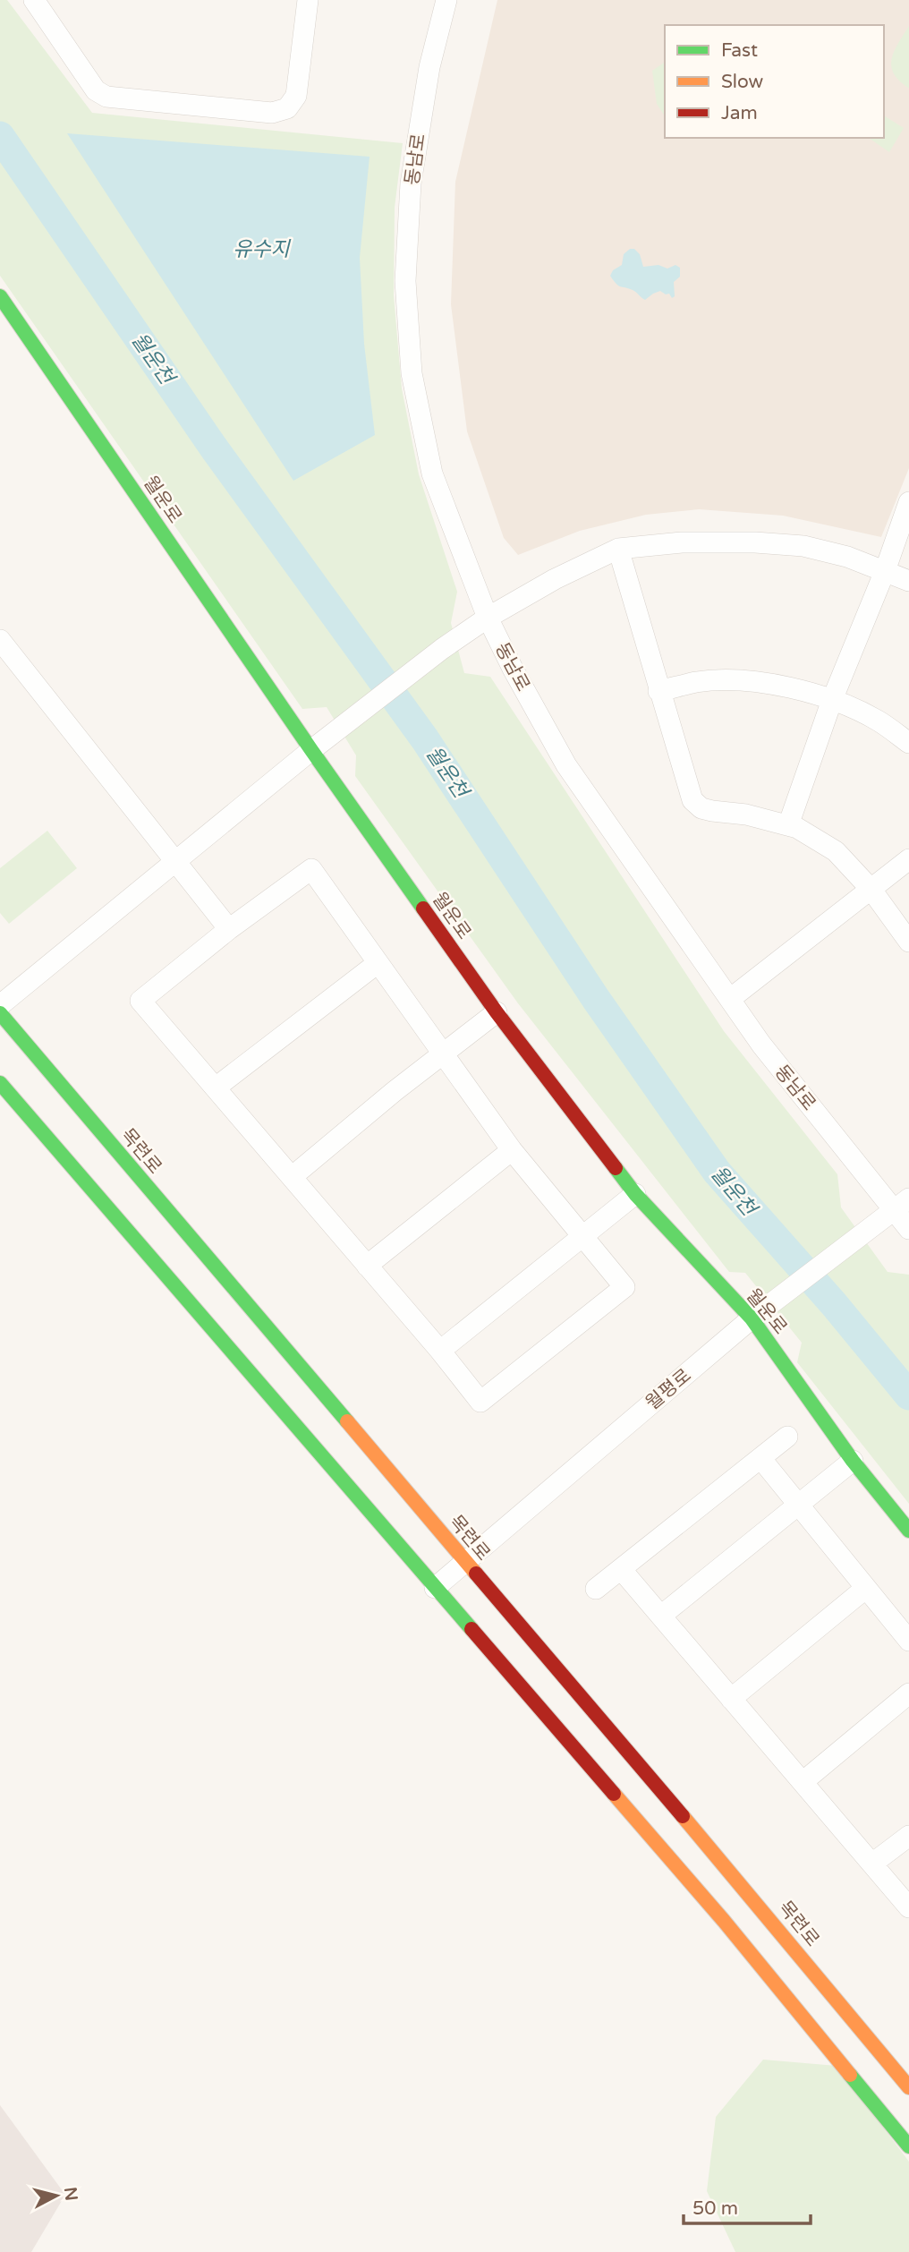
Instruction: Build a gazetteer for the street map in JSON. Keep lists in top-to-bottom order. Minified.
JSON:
{"streets":{"street":["동남로","월운로","목련로","월평로"]},"crossings":[["동남로","월평로"],["월운로","월평로"],["목련로","월평로"]],"water":["유수지","월운천"],"legend":["Fast","Slow","Jam"],"scale_bar":"50 m","north":"right"}
